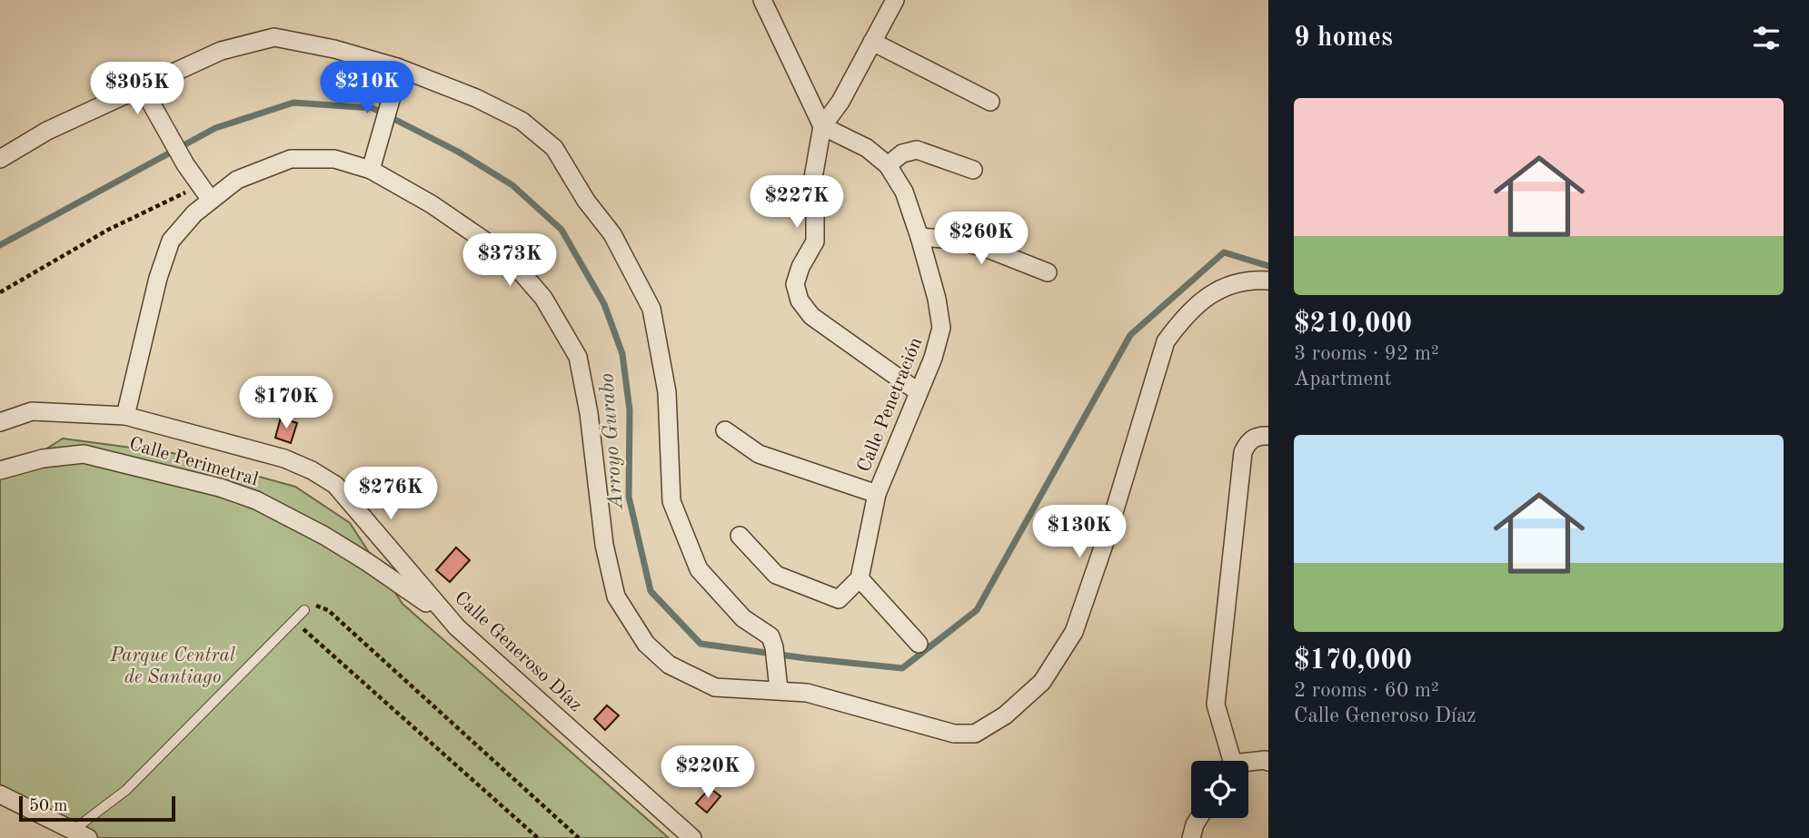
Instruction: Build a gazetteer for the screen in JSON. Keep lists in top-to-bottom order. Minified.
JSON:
{"streets":{"street":["Calle Penetración","Calle Perimetral","Calle Generoso Díaz"]},"crossings":[["Calle Perimetral","Calle Generoso Díaz"]],"water":["Arroyo Gurabo"],"parks":["Parque Central de Santiago"],"scale_bar":"50 m","page":{"heading":"9 homes","price":["$210K","$305K","$227K","$260K","$373K","$170K","$276K","$130K","$220K"],"list":[{"name":"$210,000","note":"3 rooms · 92 m² · Apartment"},{"name":"$170,000","note":"2 rooms · 60 m² · Calle Generoso Díaz"}],"scale":"50 m"}}
